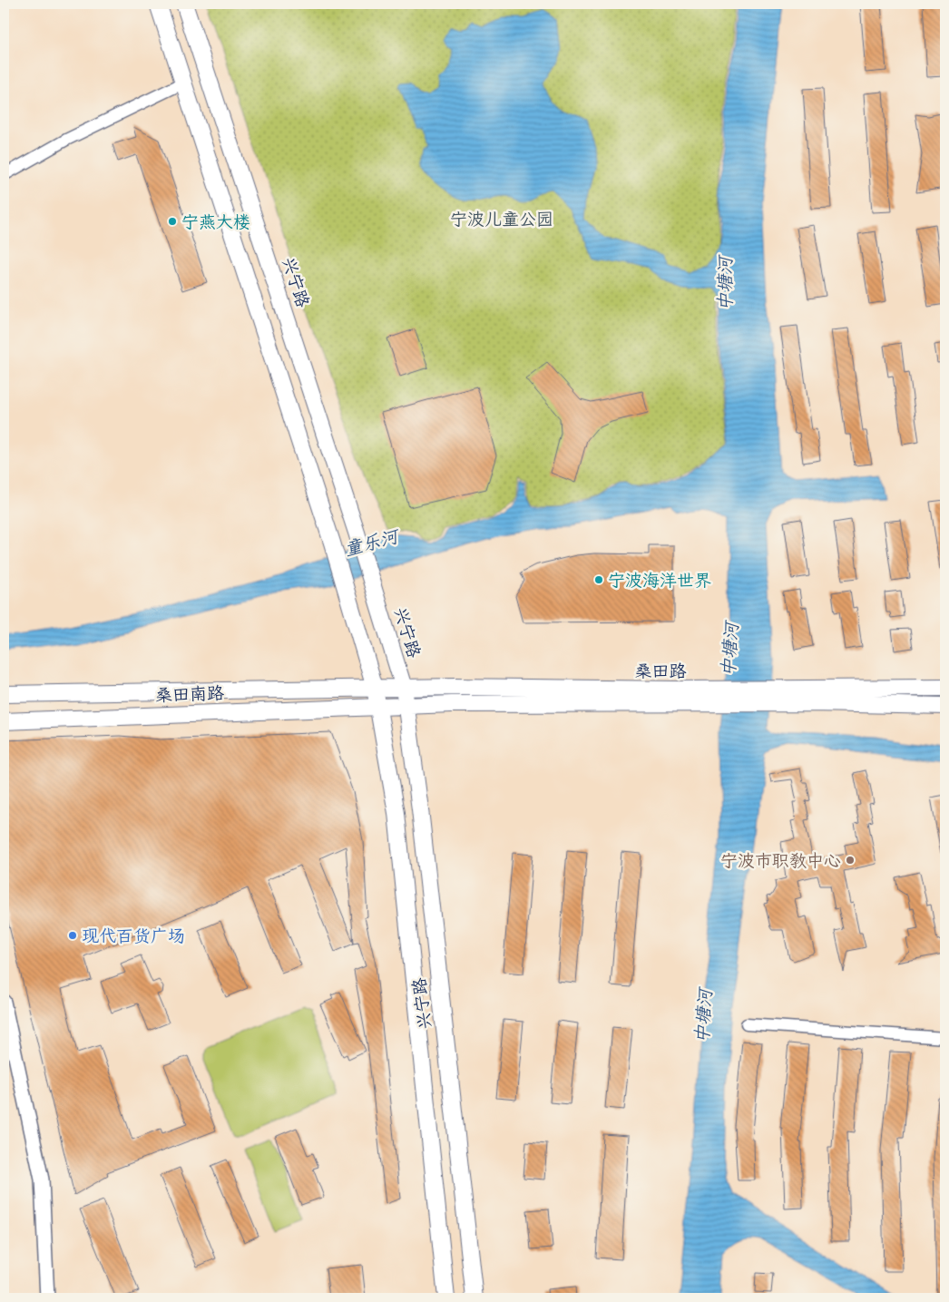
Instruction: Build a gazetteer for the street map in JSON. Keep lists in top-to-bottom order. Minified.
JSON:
{"streets":{"main road":["兴宁路","桑田路","桑田南路"]},"crossings":[["兴宁路","桑田路"],["兴宁路","桑田南路"],["桑田路","桑田南路"]],"water":["中塘河","童乐河"],"parks":["宁波儿童公园"],"places":["宁燕大楼","宁波海洋世界","宁波市职教中心","现代百货广场"]}
